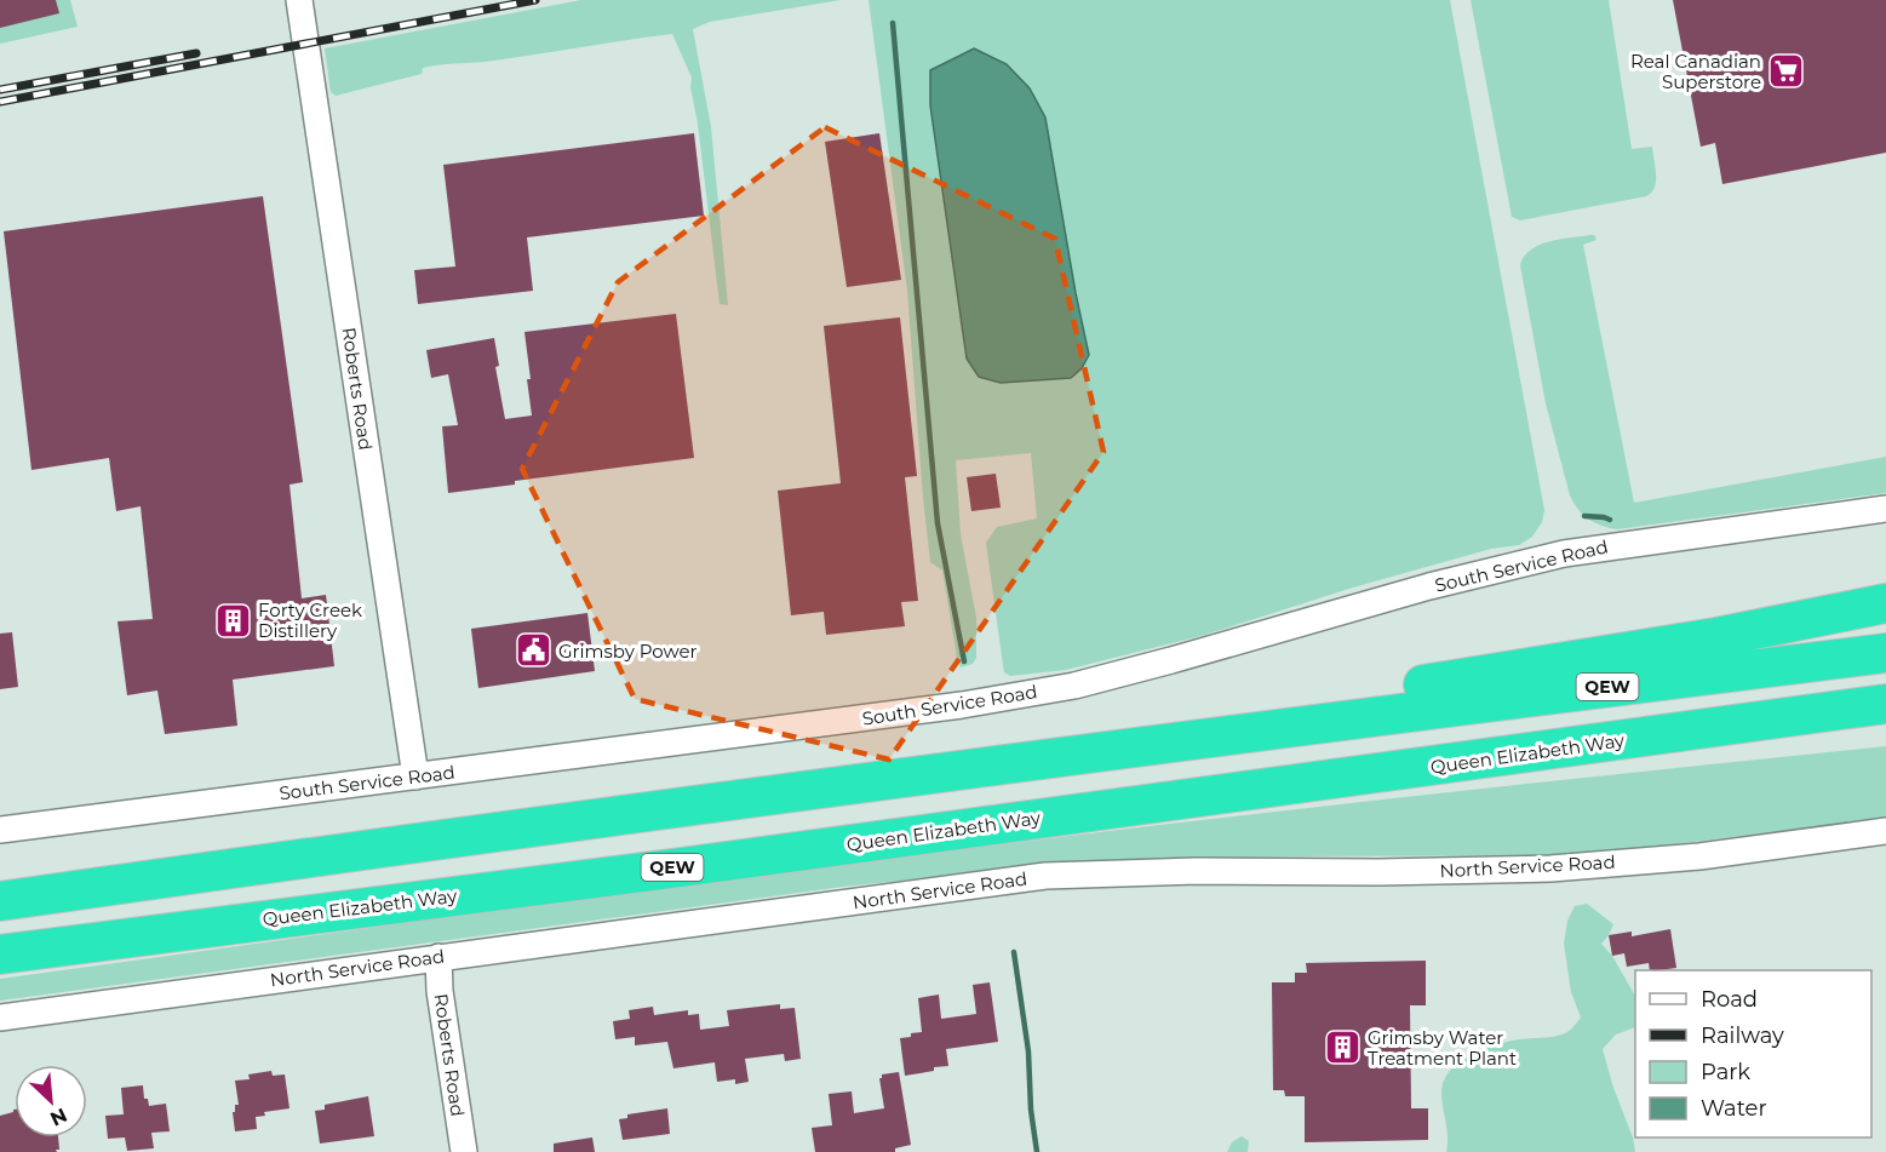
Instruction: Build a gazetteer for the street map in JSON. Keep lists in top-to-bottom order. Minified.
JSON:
{"streets":{"highway":["QEW","Queen Elizabeth Way"],"street":["Roberts Road","South Service Road","North Service Road"]},"crossings":[["Roberts Road","South Service Road"],["Roberts Road","North Service Road"]],"places":{"supermarket":["Real Canadian Superstore"],"building":["Forty Creek Distillery","Grimsby Water Treatment Plant"],"public building":["Grimsby Power"]},"legend":["Road","Railway","Park","Water"],"north":"bottom right"}
